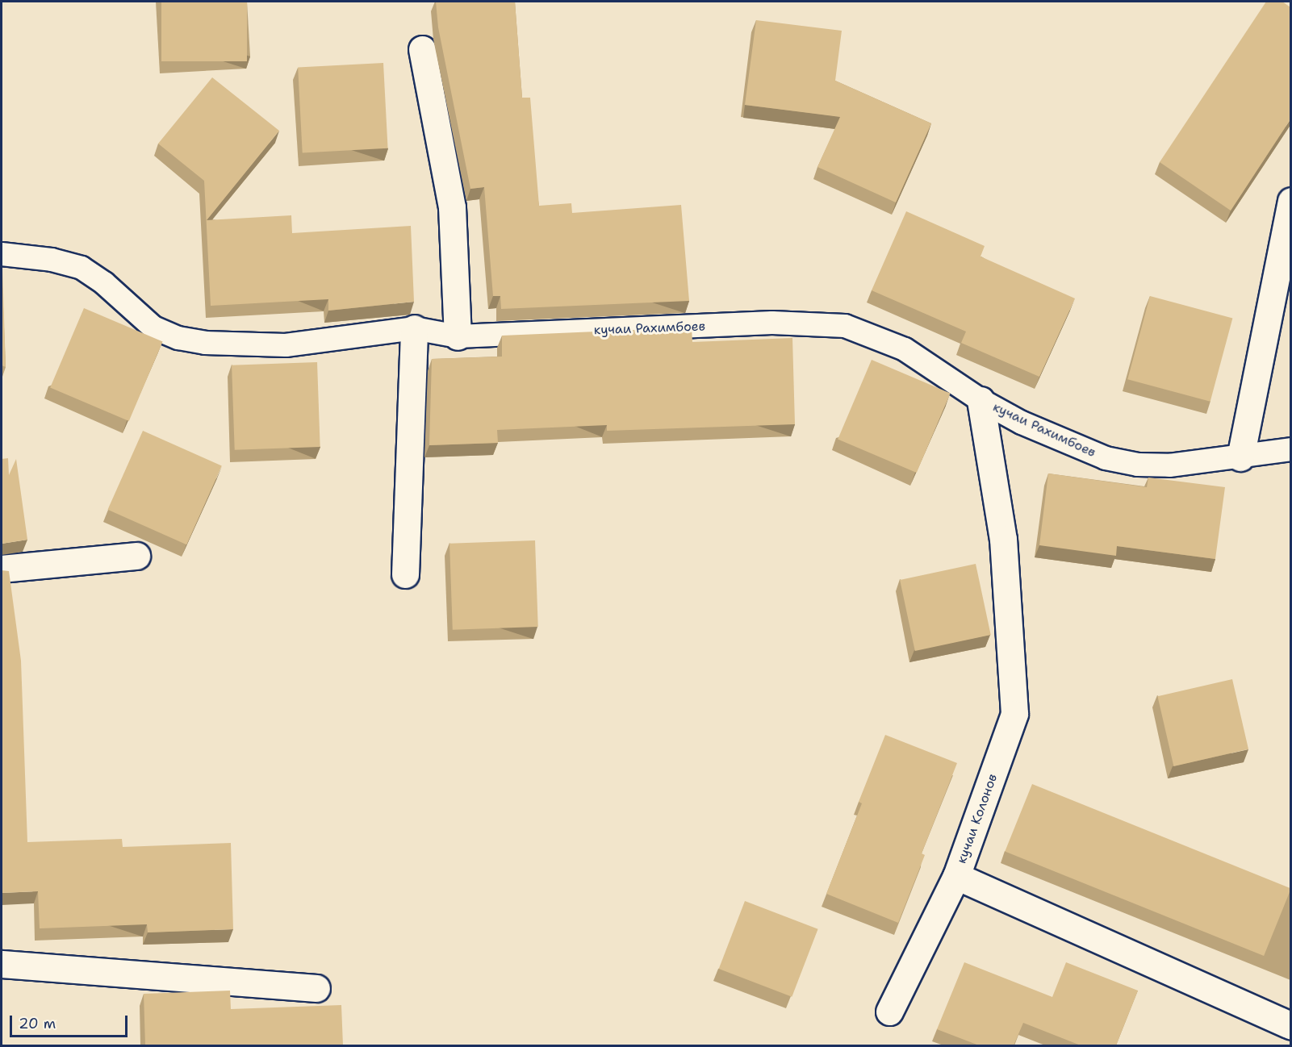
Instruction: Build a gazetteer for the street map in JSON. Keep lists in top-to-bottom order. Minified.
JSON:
{"streets":{"street":["кучаи Колонов"],"lane":["кучаи Рахимбоев"]},"crossings":[["кучаи Рахимбоев","кучаи Колонов"]],"scale_bar":"20 m"}
